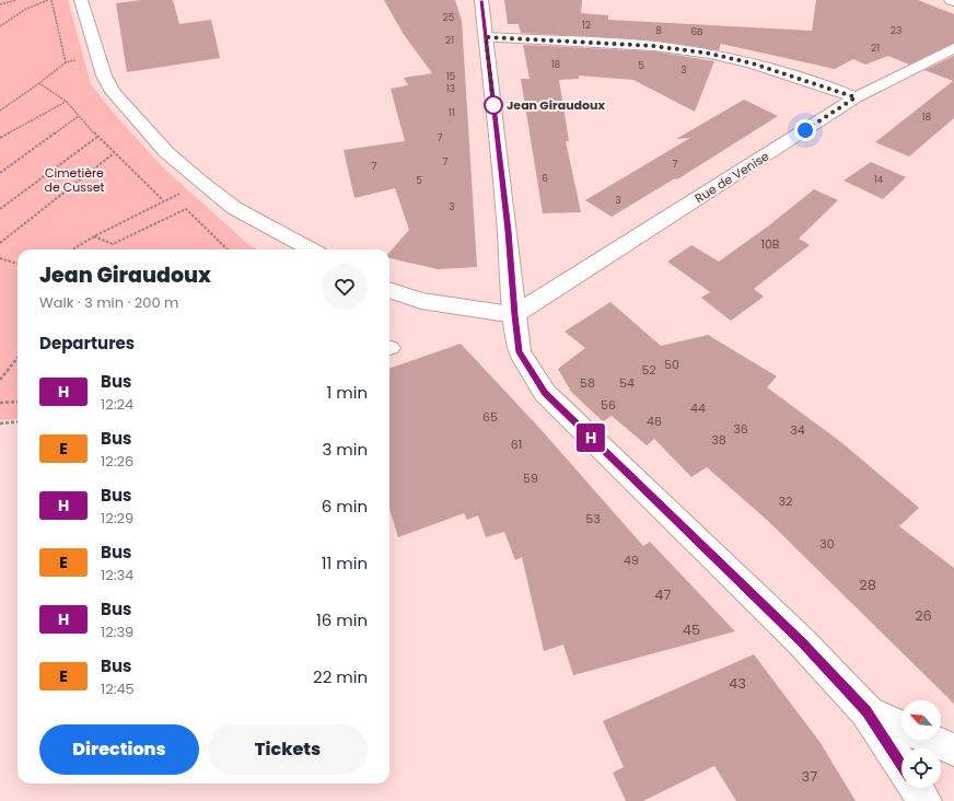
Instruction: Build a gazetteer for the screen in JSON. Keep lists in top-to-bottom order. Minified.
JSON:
{"streets":{"street":["Rue de Venise"]},"parks":["Cimetière de Cusset"],"places":["Jean Giraudoux"],"lines":["bus line H"],"house_numbers":["25","12","8","23","6B","21","21","18","5","3","15","13","11","18","7","7","7","7","6","14","5","3","3","10B","50","52","58","54","56","44","65","46","36","34","38","61","59","32","53","30","49","28","47","26","45","43","37"],"north":"top left","page":{"on_map":"H","heading":[["Jean Giraudoux","Walk · 3 min · 200 m"],"Departures"],"list":[{"mark":"H","name":"Bus","note":"12:24","value":"1 min"},{"mark":"E","name":"Bus","note":"12:26","value":"3 min"},{"mark":"H","name":"Bus","note":"12:29","value":"6 min"},{"mark":"E","name":"Bus","note":"12:34","value":"11 min"},{"mark":"H","name":"Bus","note":"12:39","value":"16 min"},{"mark":"E","name":"Bus","note":"12:45","value":"22 min"}],"buttons":["Directions","Tickets"]}}
